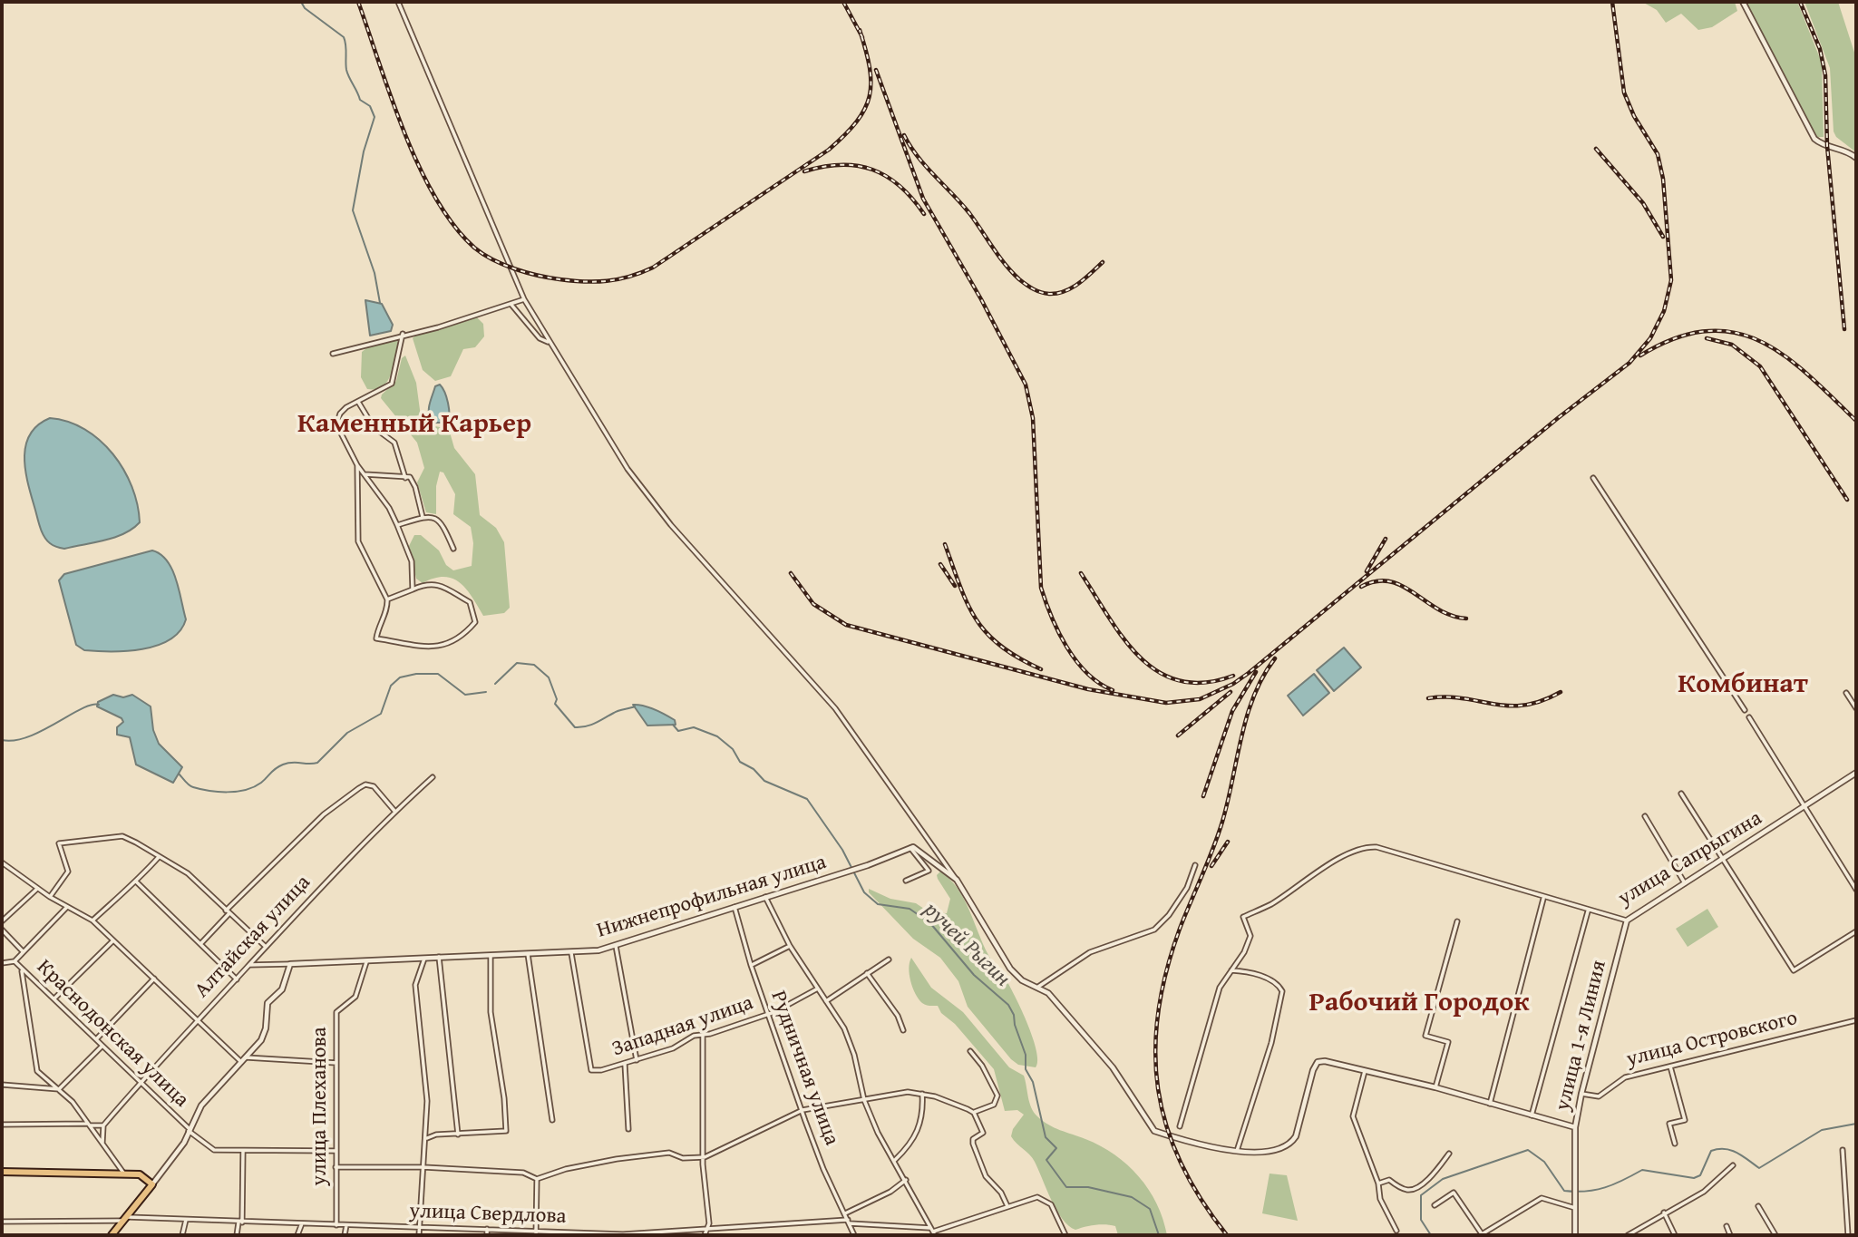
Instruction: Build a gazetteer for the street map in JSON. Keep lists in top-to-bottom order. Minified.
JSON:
{"streets":{"street":["улица Сапрыгина","Нижнепрофильная улица","Алтайская улица","Западная улица","Краснодонская улица","улица 1-я Линия","улица Островского","Рудничная улица","улица Плеханова","улица Свердлова"]},"crossings":[["улица Сапрыгина","улица 1-я Линия"],["Нижнепрофильная улица","Алтайская улица"],["Нижнепрофильная улица","Западная улица"],["Нижнепрофильная улица","Рудничная улица"],["Нижнепрофильная улица","улица Плеханова"],["Алтайская улица","Краснодонская улица"],["Западная улица","Рудничная улица"],["Краснодонская улица","улица Плеханова"],["улица 1-я Линия","улица Островского"],["Рудничная улица","улица Свердлова"],["улица Плеханова","улица Свердлова"]],"districts":["Каменный Карьер","Комбинат","Рабочий Городок"],"water":["ручей Рыгин"]}
